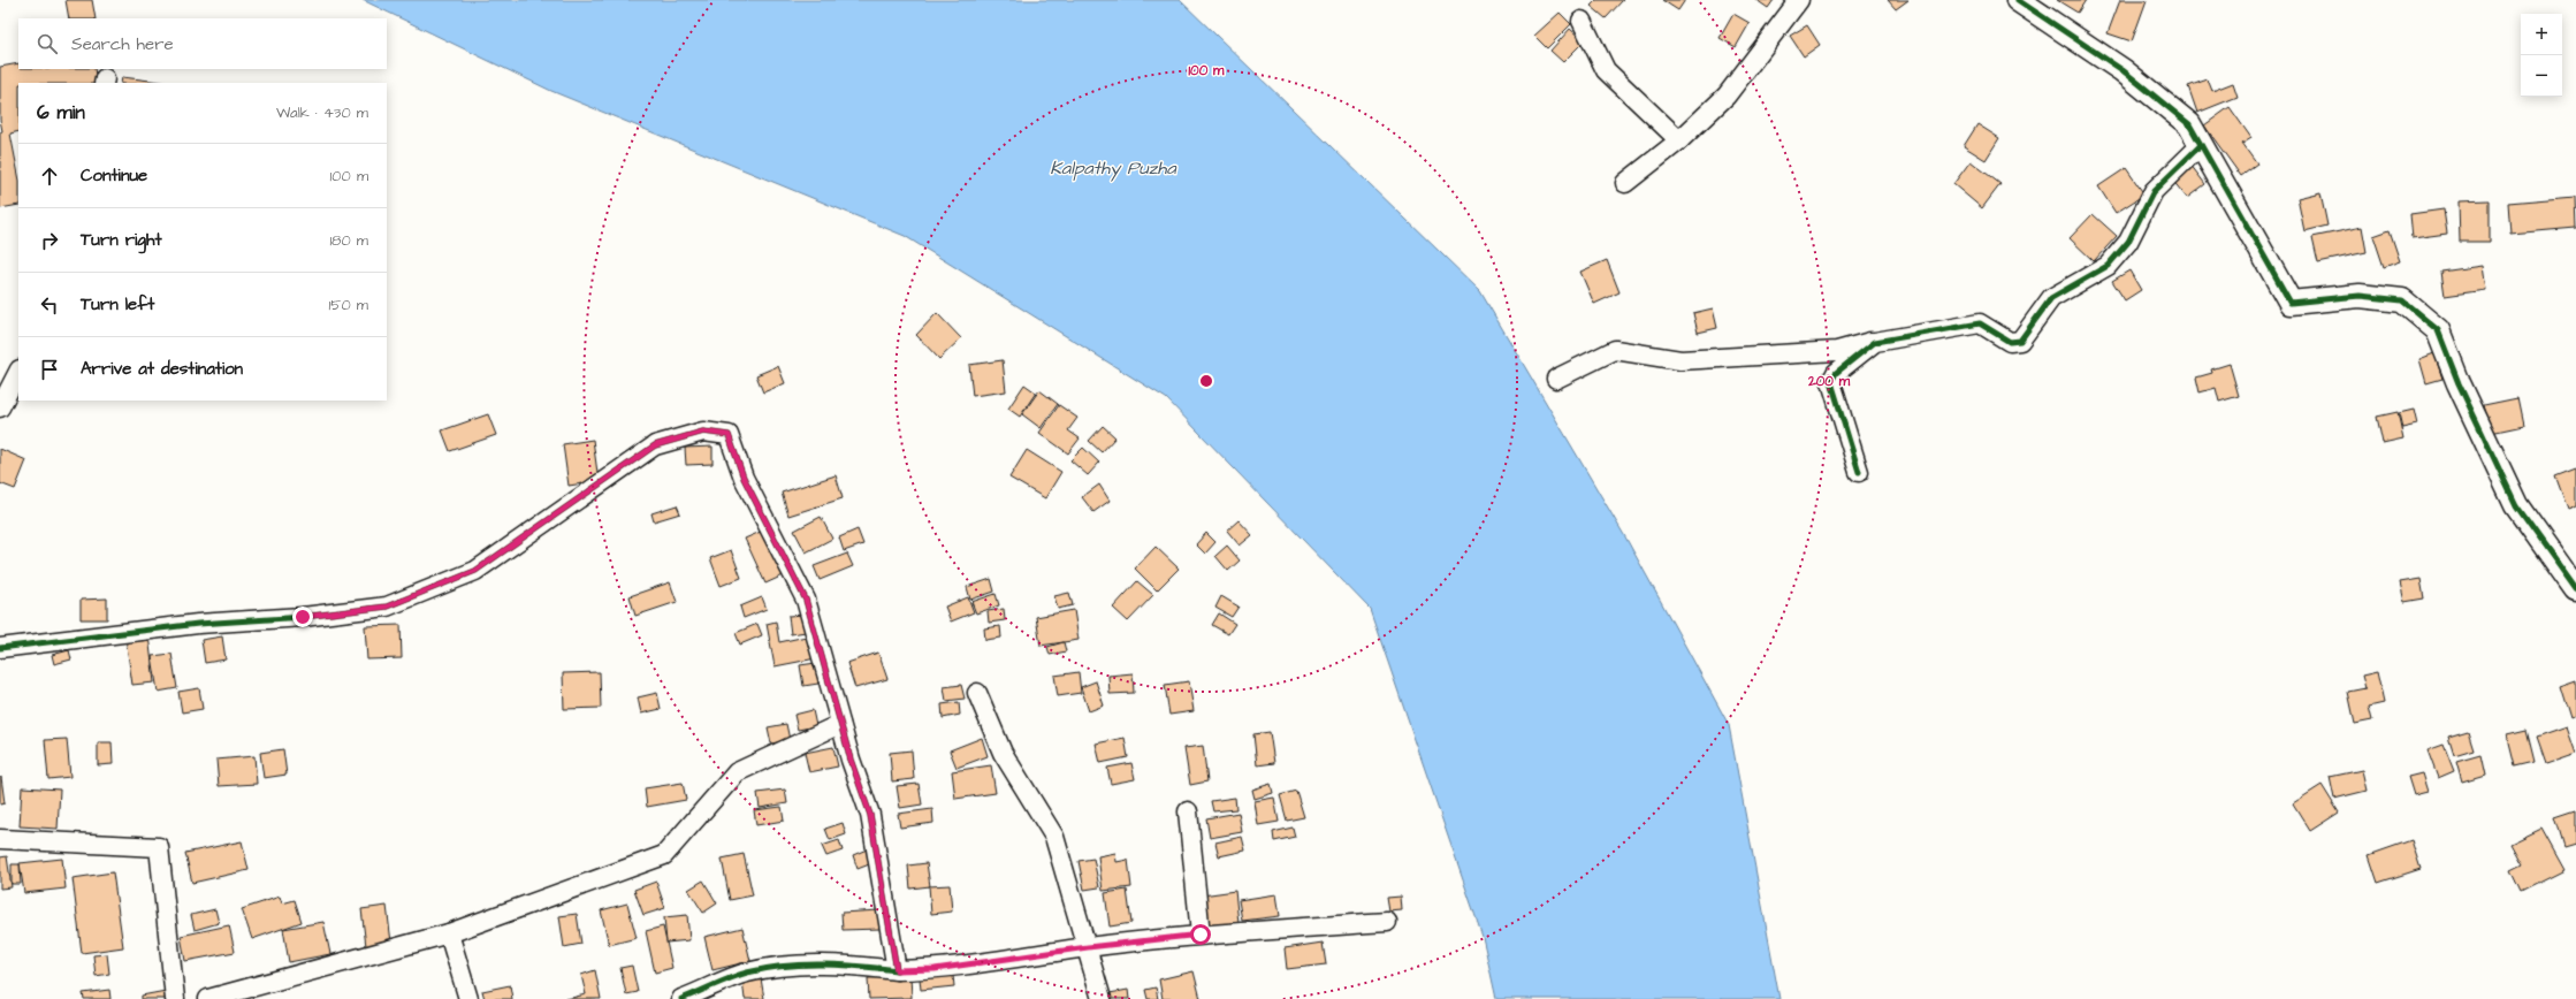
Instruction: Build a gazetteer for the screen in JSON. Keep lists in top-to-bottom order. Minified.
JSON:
{"water":["Kalpathy Puzha"],"page":{"map_buttons":["+","−"],"search":"Search here","heading":["6 min","Walk · 430 m"],"list":[["Continue","100 m"],["Turn right","180 m"],["Turn left","150 m"],"Arrive at destination"]},"rings":["100 m","200 m"]}
